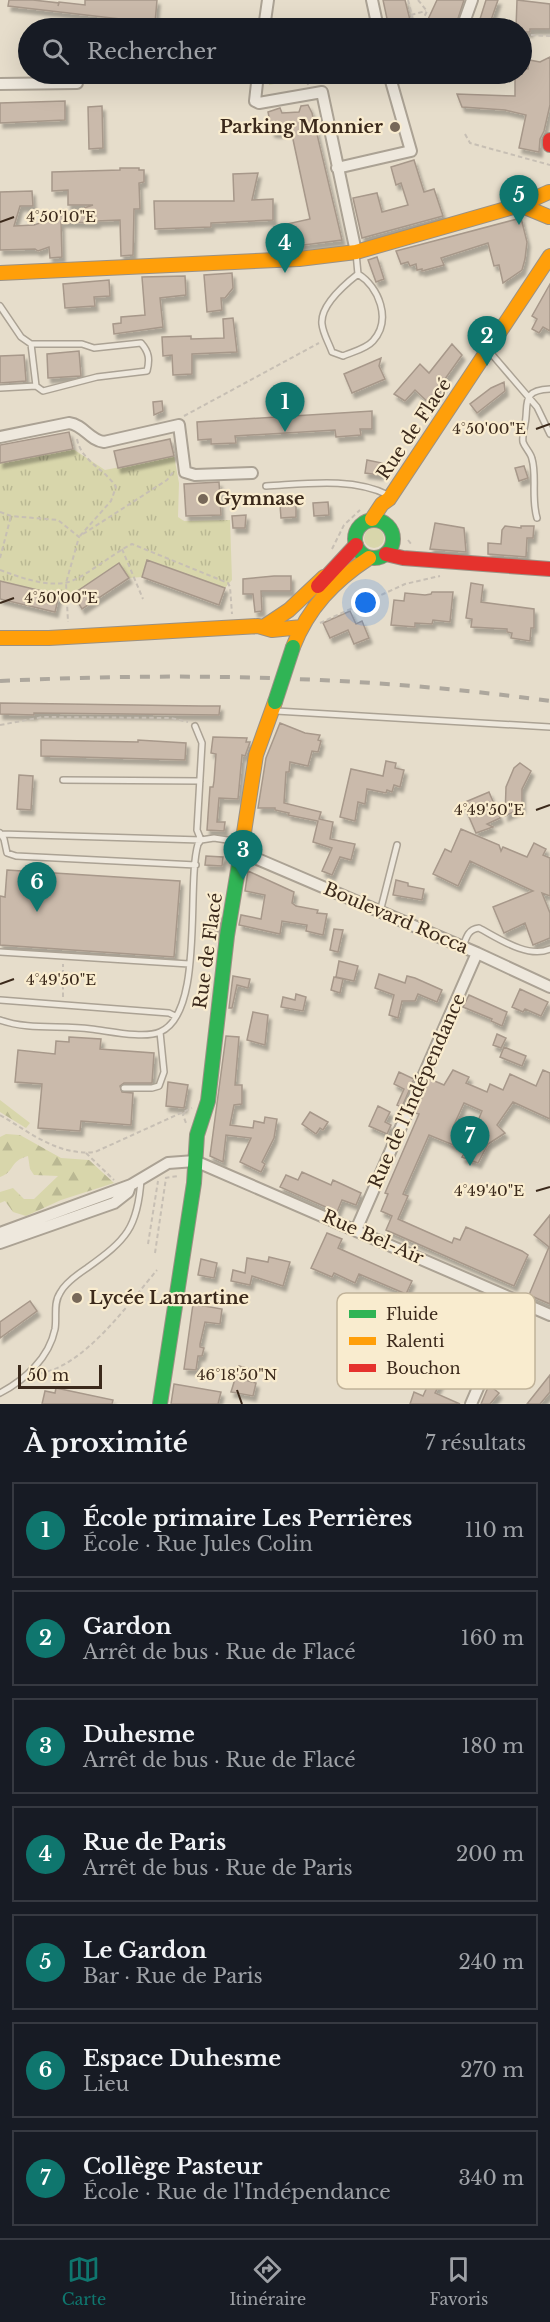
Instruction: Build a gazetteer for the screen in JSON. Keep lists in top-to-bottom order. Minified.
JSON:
{"streets":{"main road":["Rue de Flacé"],"street":["Boulevard Rocca","Rue de l'Indépendance","Rue Bel-Air"]},"crossings":[["Rue de Flacé","Boulevard Rocca"],["Rue de Flacé","Rue Bel-Air"],["Boulevard Rocca","Rue de l'Indépendance"],["Rue de l'Indépendance","Rue Bel-Air"]],"places":["Parking Monnier","Gymnase","Lycée Lamartine"],"legend":["Fluide","Ralenti","Bouchon"],"scale_bar":"50 m","page":{"search":"Rechercher","pins":["5","4","2","1","3","6","7"],"scale":"50 m","heading":["À proximité","7 résultats"],"list":[{"mark":"1","name":"École primaire Les Perrières","note":"École · Rue Jules Colin","value":"110 m"},{"mark":"2","name":"Gardon","note":"Arrêt de bus · Rue de Flacé","value":"160 m"},{"mark":"3","name":"Duhesme","note":"Arrêt de bus · Rue de Flacé","value":"180 m"},{"mark":"4","name":"Rue de Paris","note":"Arrêt de bus · Rue de Paris","value":"200 m"},{"mark":"5","name":"Le Gardon","note":"Bar · Rue de Paris","value":"240 m"},{"mark":"6","name":"Espace Duhesme","note":"Lieu","value":"270 m"},{"mark":"7","name":"Collège Pasteur","note":"École · Rue de l'Indépendance","value":"340 m"}],"nav":["Carte","Itinéraire","Favoris"]},"coordinates":["4°50'10\"E","4°50'00\"E","4°49'50\"E","4°49'40\"E","46°18'50\"N"]}
